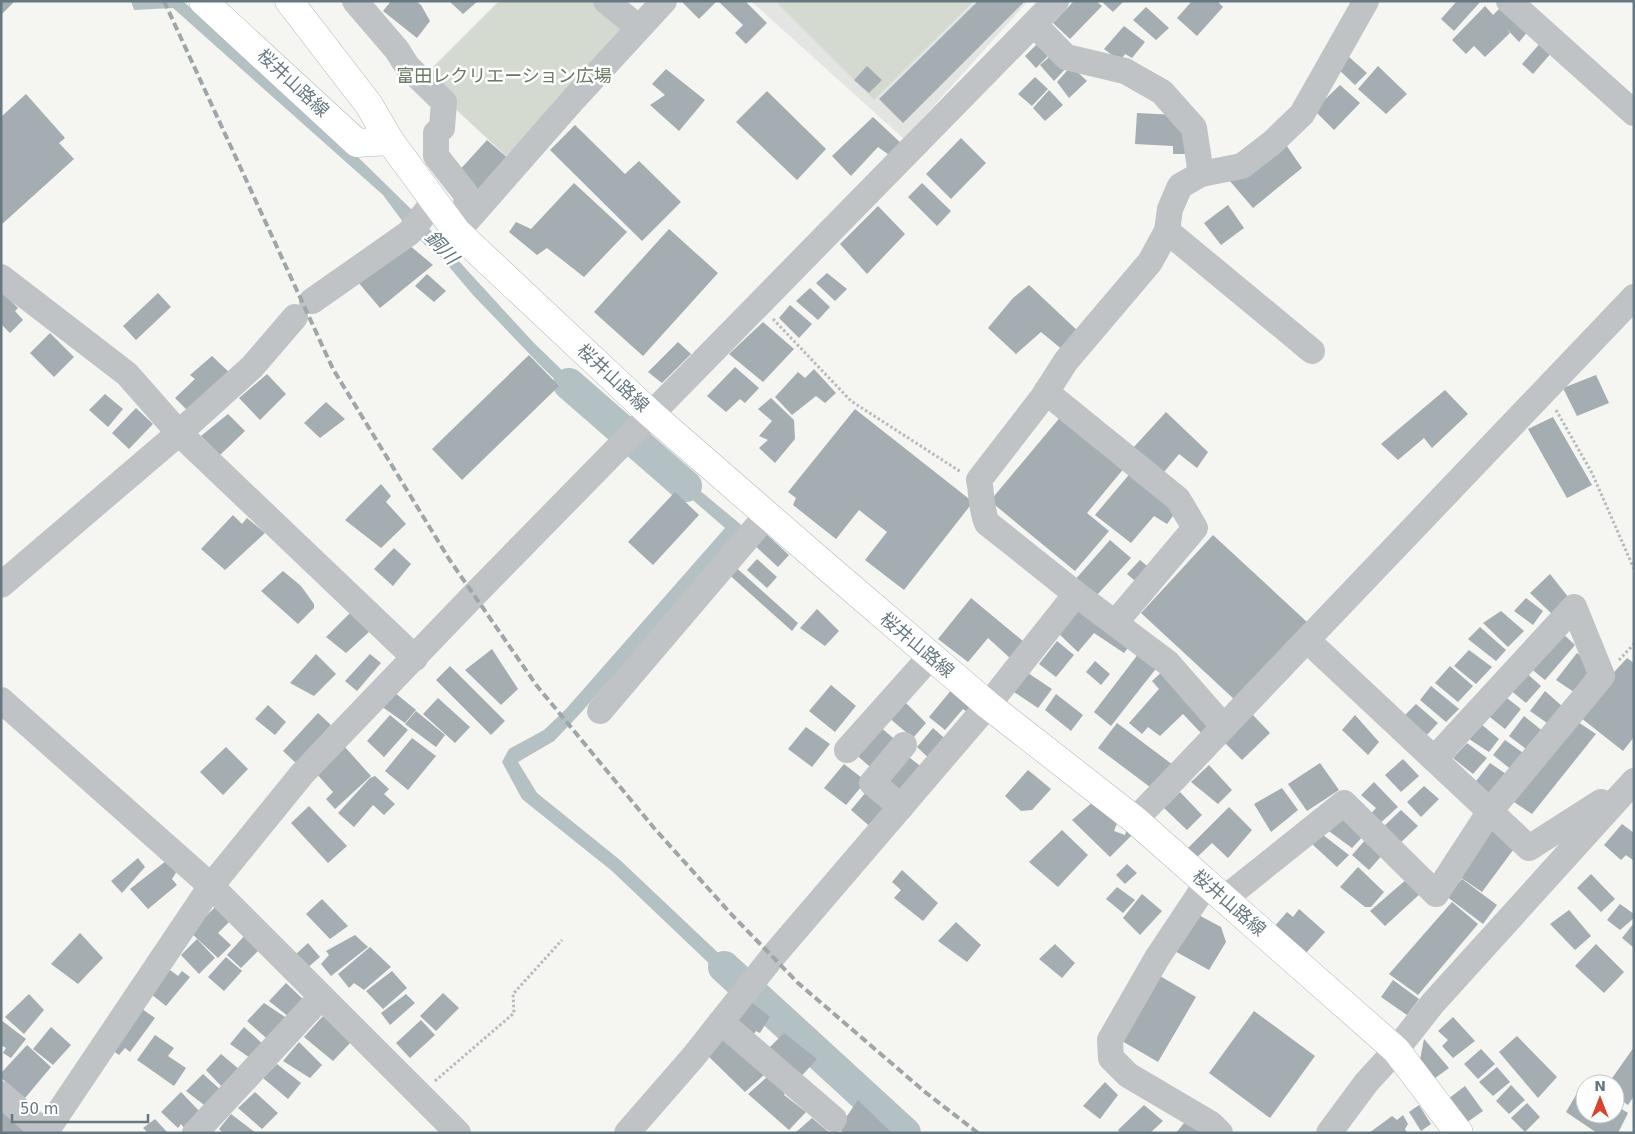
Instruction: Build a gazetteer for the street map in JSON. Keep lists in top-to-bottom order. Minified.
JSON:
{"streets":{"main road":["桜井山路線"]},"water":["銅川"],"parks":["富田レクリエーション広場"],"scale_bar":"50 m","north":"top"}
